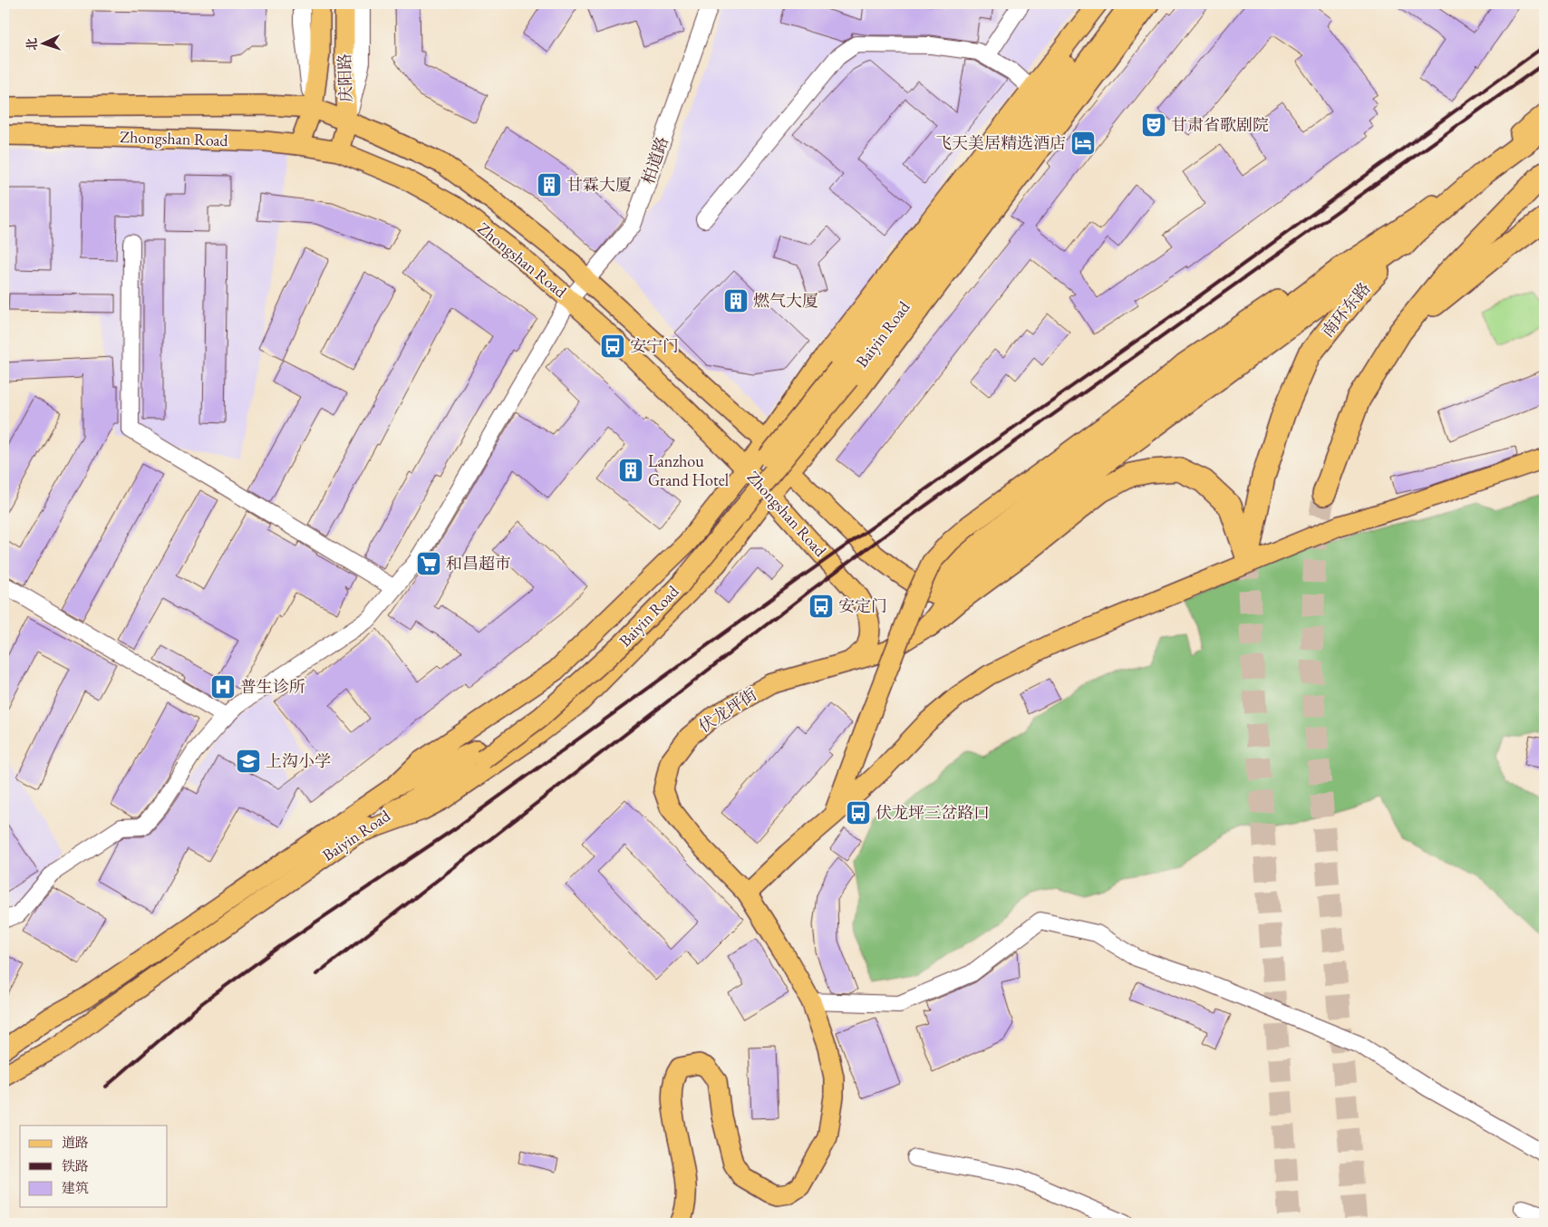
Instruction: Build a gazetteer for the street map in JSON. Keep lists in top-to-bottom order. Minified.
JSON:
{"streets":{"highway":["南环东路"],"main road":["庆阳路","Zhongshan Road","Baiyin Road","伏龙坪街"],"street":["柏道路"]},"crossings":[["庆阳路","Zhongshan Road"],["Zhongshan Road","柏道路"],["Zhongshan Road","南环东路"],["Zhongshan Road","伏龙坪街"],["南环东路","伏龙坪街"]],"places":{"theatre":["甘肃省歌剧院"],"hotel":["飞天美居精选酒店"],"building":["甘霖大厦","燃气大厦","Lanzhou Grand Hotel"],"bus stop":["安宁门","安定门","伏龙坪三岔路口"],"supermarket":["和昌超市"],"hospital":["普生诊所"],"school or university":["上沟小学"]},"legend":["道路","铁路","建筑"],"north":"left"}
